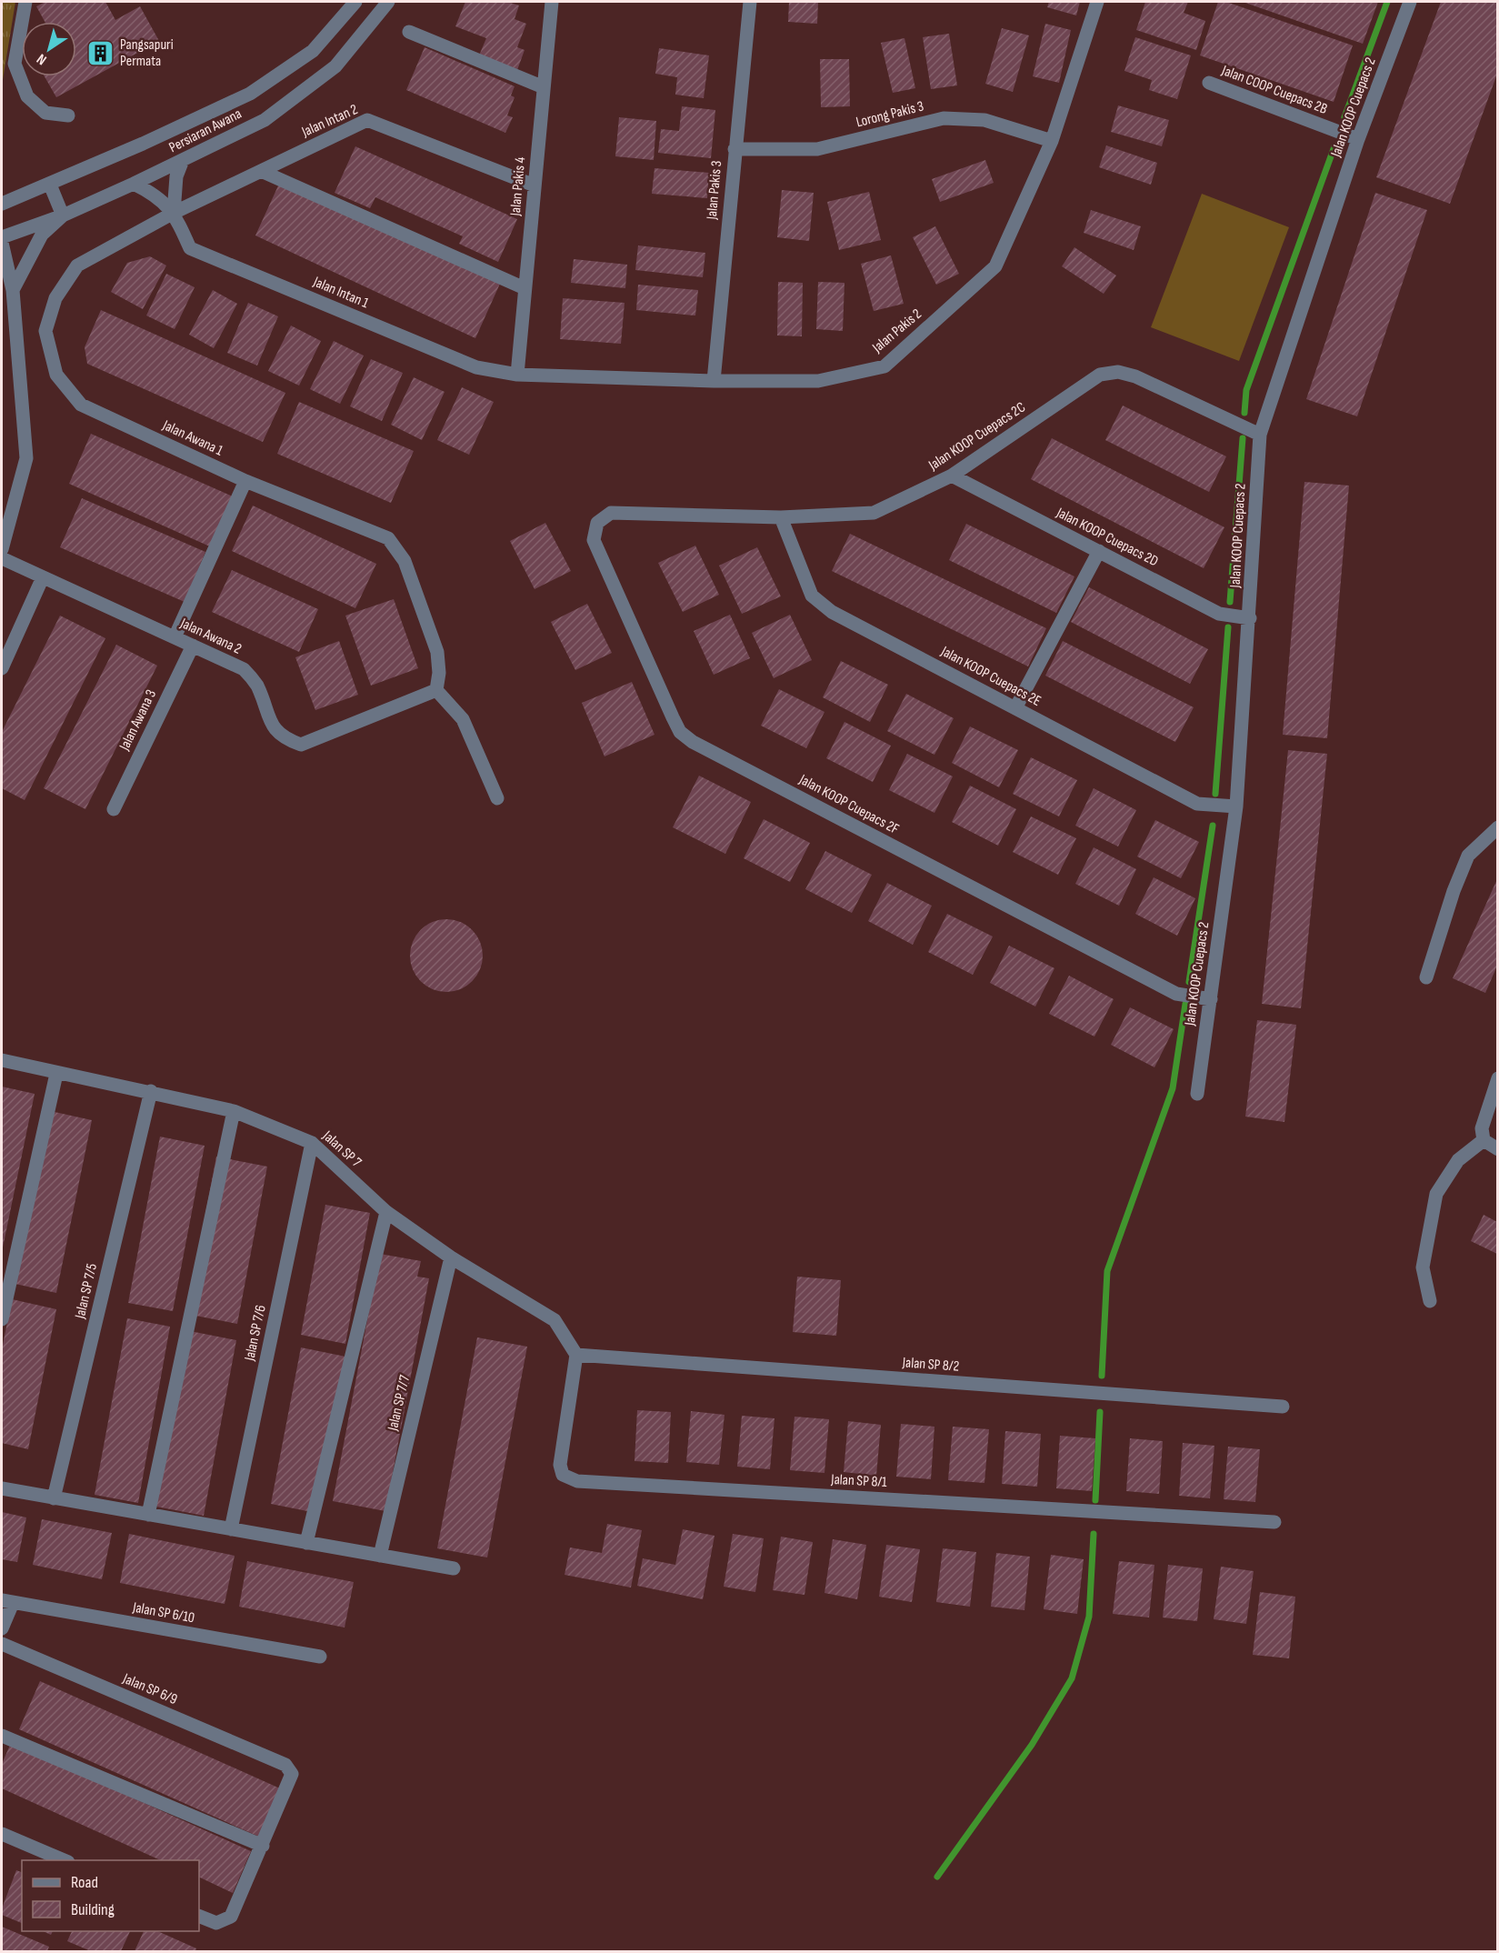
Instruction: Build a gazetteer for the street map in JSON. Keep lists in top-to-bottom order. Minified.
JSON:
{"streets":{"street":["Jalan COOP Cuepacs 2B","Jalan KOOP Cuepacs 2","Lorong Pakis 3","Jalan Intan 2","Persiaran Awana","Jalan Pakis 4","Jalan Pakis 3","Jalan Intan 1","Jalan Pakis 2","Jalan KOOP Cuepacs 2C","Jalan Awana 1","Jalan KOOP Cuepacs 2D","Jalan Awana 2","Jalan KOOP Cuepacs 2E","Jalan Awana 3","Jalan KOOP Cuepacs 2F","Jalan SP 7","Jalan SP 7/5","Jalan SP 7/6","Jalan SP 8/2","Jalan SP 7/7","Jalan SP 8/1","Jalan SP 6/10","Jalan SP 6/9"]},"crossings":[["Jalan COOP Cuepacs 2B","Jalan KOOP Cuepacs 2"],["Jalan KOOP Cuepacs 2","Jalan KOOP Cuepacs 2C"],["Jalan KOOP Cuepacs 2","Jalan KOOP Cuepacs 2D"],["Jalan KOOP Cuepacs 2","Jalan KOOP Cuepacs 2E"],["Jalan KOOP Cuepacs 2","Jalan KOOP Cuepacs 2F"],["Lorong Pakis 3","Jalan Pakis 3"],["Lorong Pakis 3","Jalan Pakis 2"],["Jalan Intan 2","Jalan Pakis 4"],["Jalan Intan 2","Jalan Intan 1"],["Jalan Intan 2","Jalan Awana 1"],["Jalan Pakis 4","Jalan Intan 1"],["Jalan Pakis 4","Jalan Pakis 2"],["Jalan Pakis 3","Jalan Pakis 2"],["Jalan Intan 1","Jalan Pakis 2"],["Jalan Intan 1","Jalan Awana 1"],["Jalan KOOP Cuepacs 2C","Jalan KOOP Cuepacs 2D"],["Jalan KOOP Cuepacs 2C","Jalan KOOP Cuepacs 2E"],["Jalan KOOP Cuepacs 2C","Jalan KOOP Cuepacs 2F"],["Jalan Awana 1","Jalan Awana 2"],["Jalan Awana 2","Jalan Awana 3"],["Jalan SP 7","Jalan SP 7/5"],["Jalan SP 7","Jalan SP 7/6"],["Jalan SP 7","Jalan SP 8/2"],["Jalan SP 7","Jalan SP 7/7"],["Jalan SP 7","Jalan SP 8/1"],["Jalan SP 8/2","Jalan SP 8/1"]],"places":{"building":["Pangsapuri Permata"]},"legend":["Road","Building"],"north":"bottom left"}
